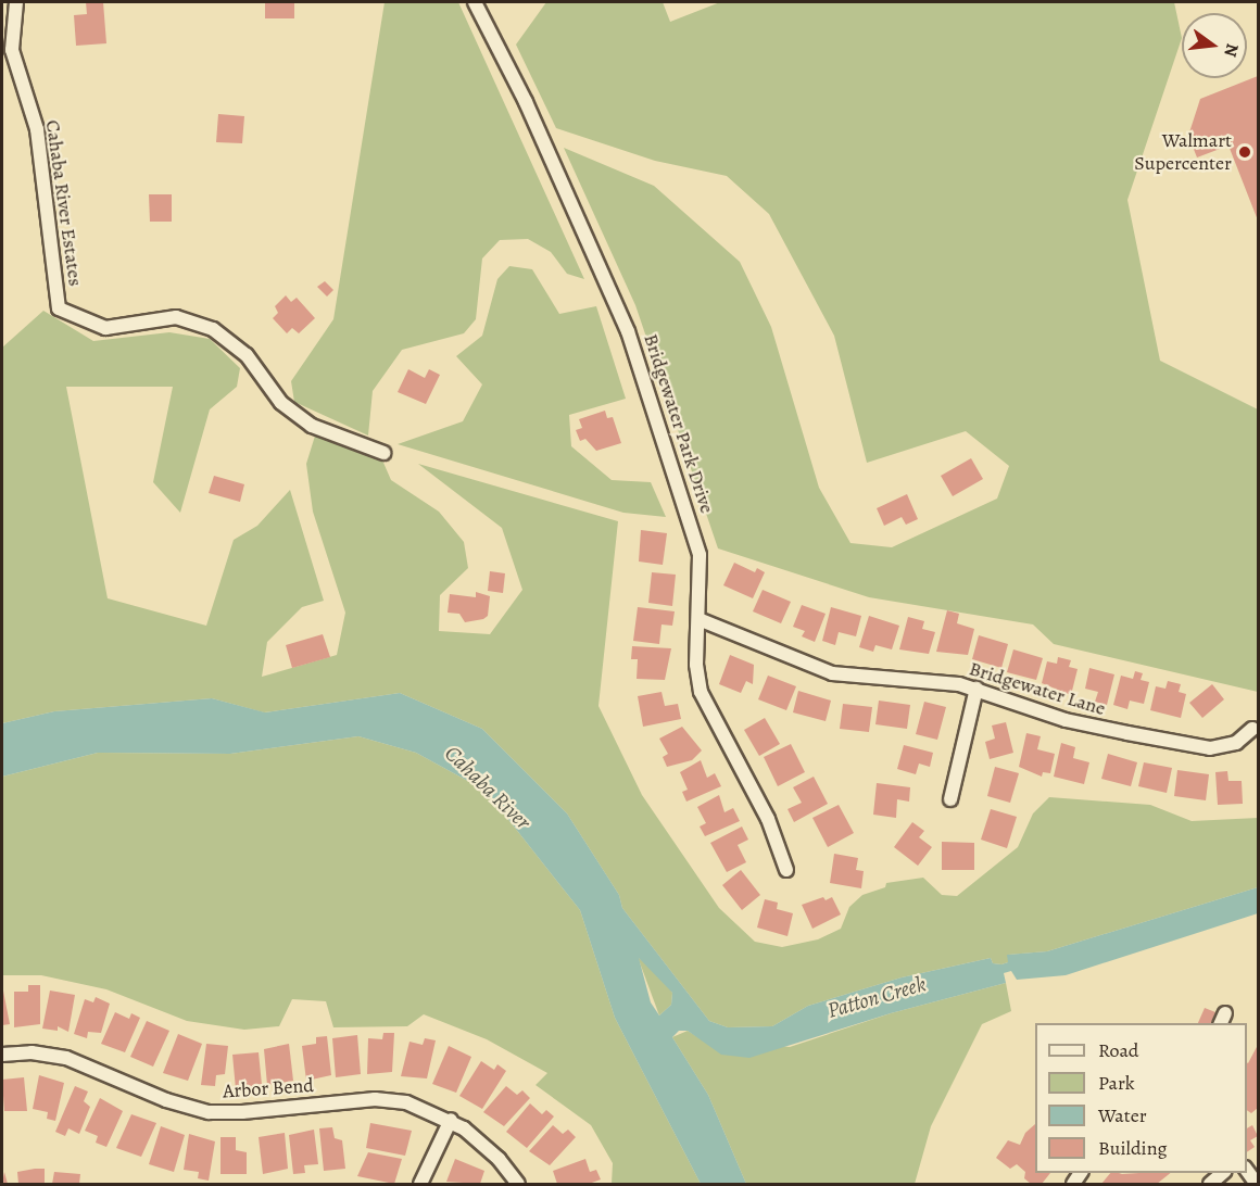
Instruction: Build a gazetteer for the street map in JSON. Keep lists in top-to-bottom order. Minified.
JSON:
{"streets":{"street":["Cahaba River Estates","Bridgewater Park Drive","Bridgewater Lane","Arbor Bend"]},"crossings":[["Bridgewater Park Drive","Bridgewater Lane"]],"water":["Cahaba River","Patton Creek"],"places":["Walmart Supercenter"],"legend":["Road","Park","Water","Building"],"north":"right"}
